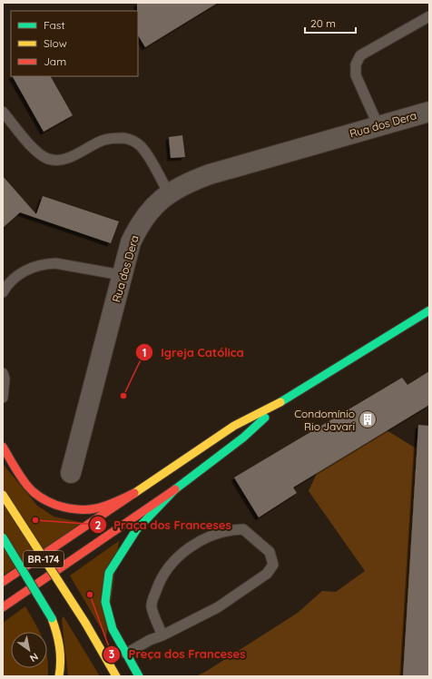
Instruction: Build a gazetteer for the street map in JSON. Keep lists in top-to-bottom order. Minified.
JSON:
{"streets":{"main road":["BR-174"],"street":["Rua dos Dera"]},"places":{"other":["Igreja Católica","Praça dos Franceses","Preça dos Franceses"],"building":["Condomínio Rio Javari"]},"legend":["Fast","Slow","Jam"],"scale_bar":"20 m","north":"bottom right"}
